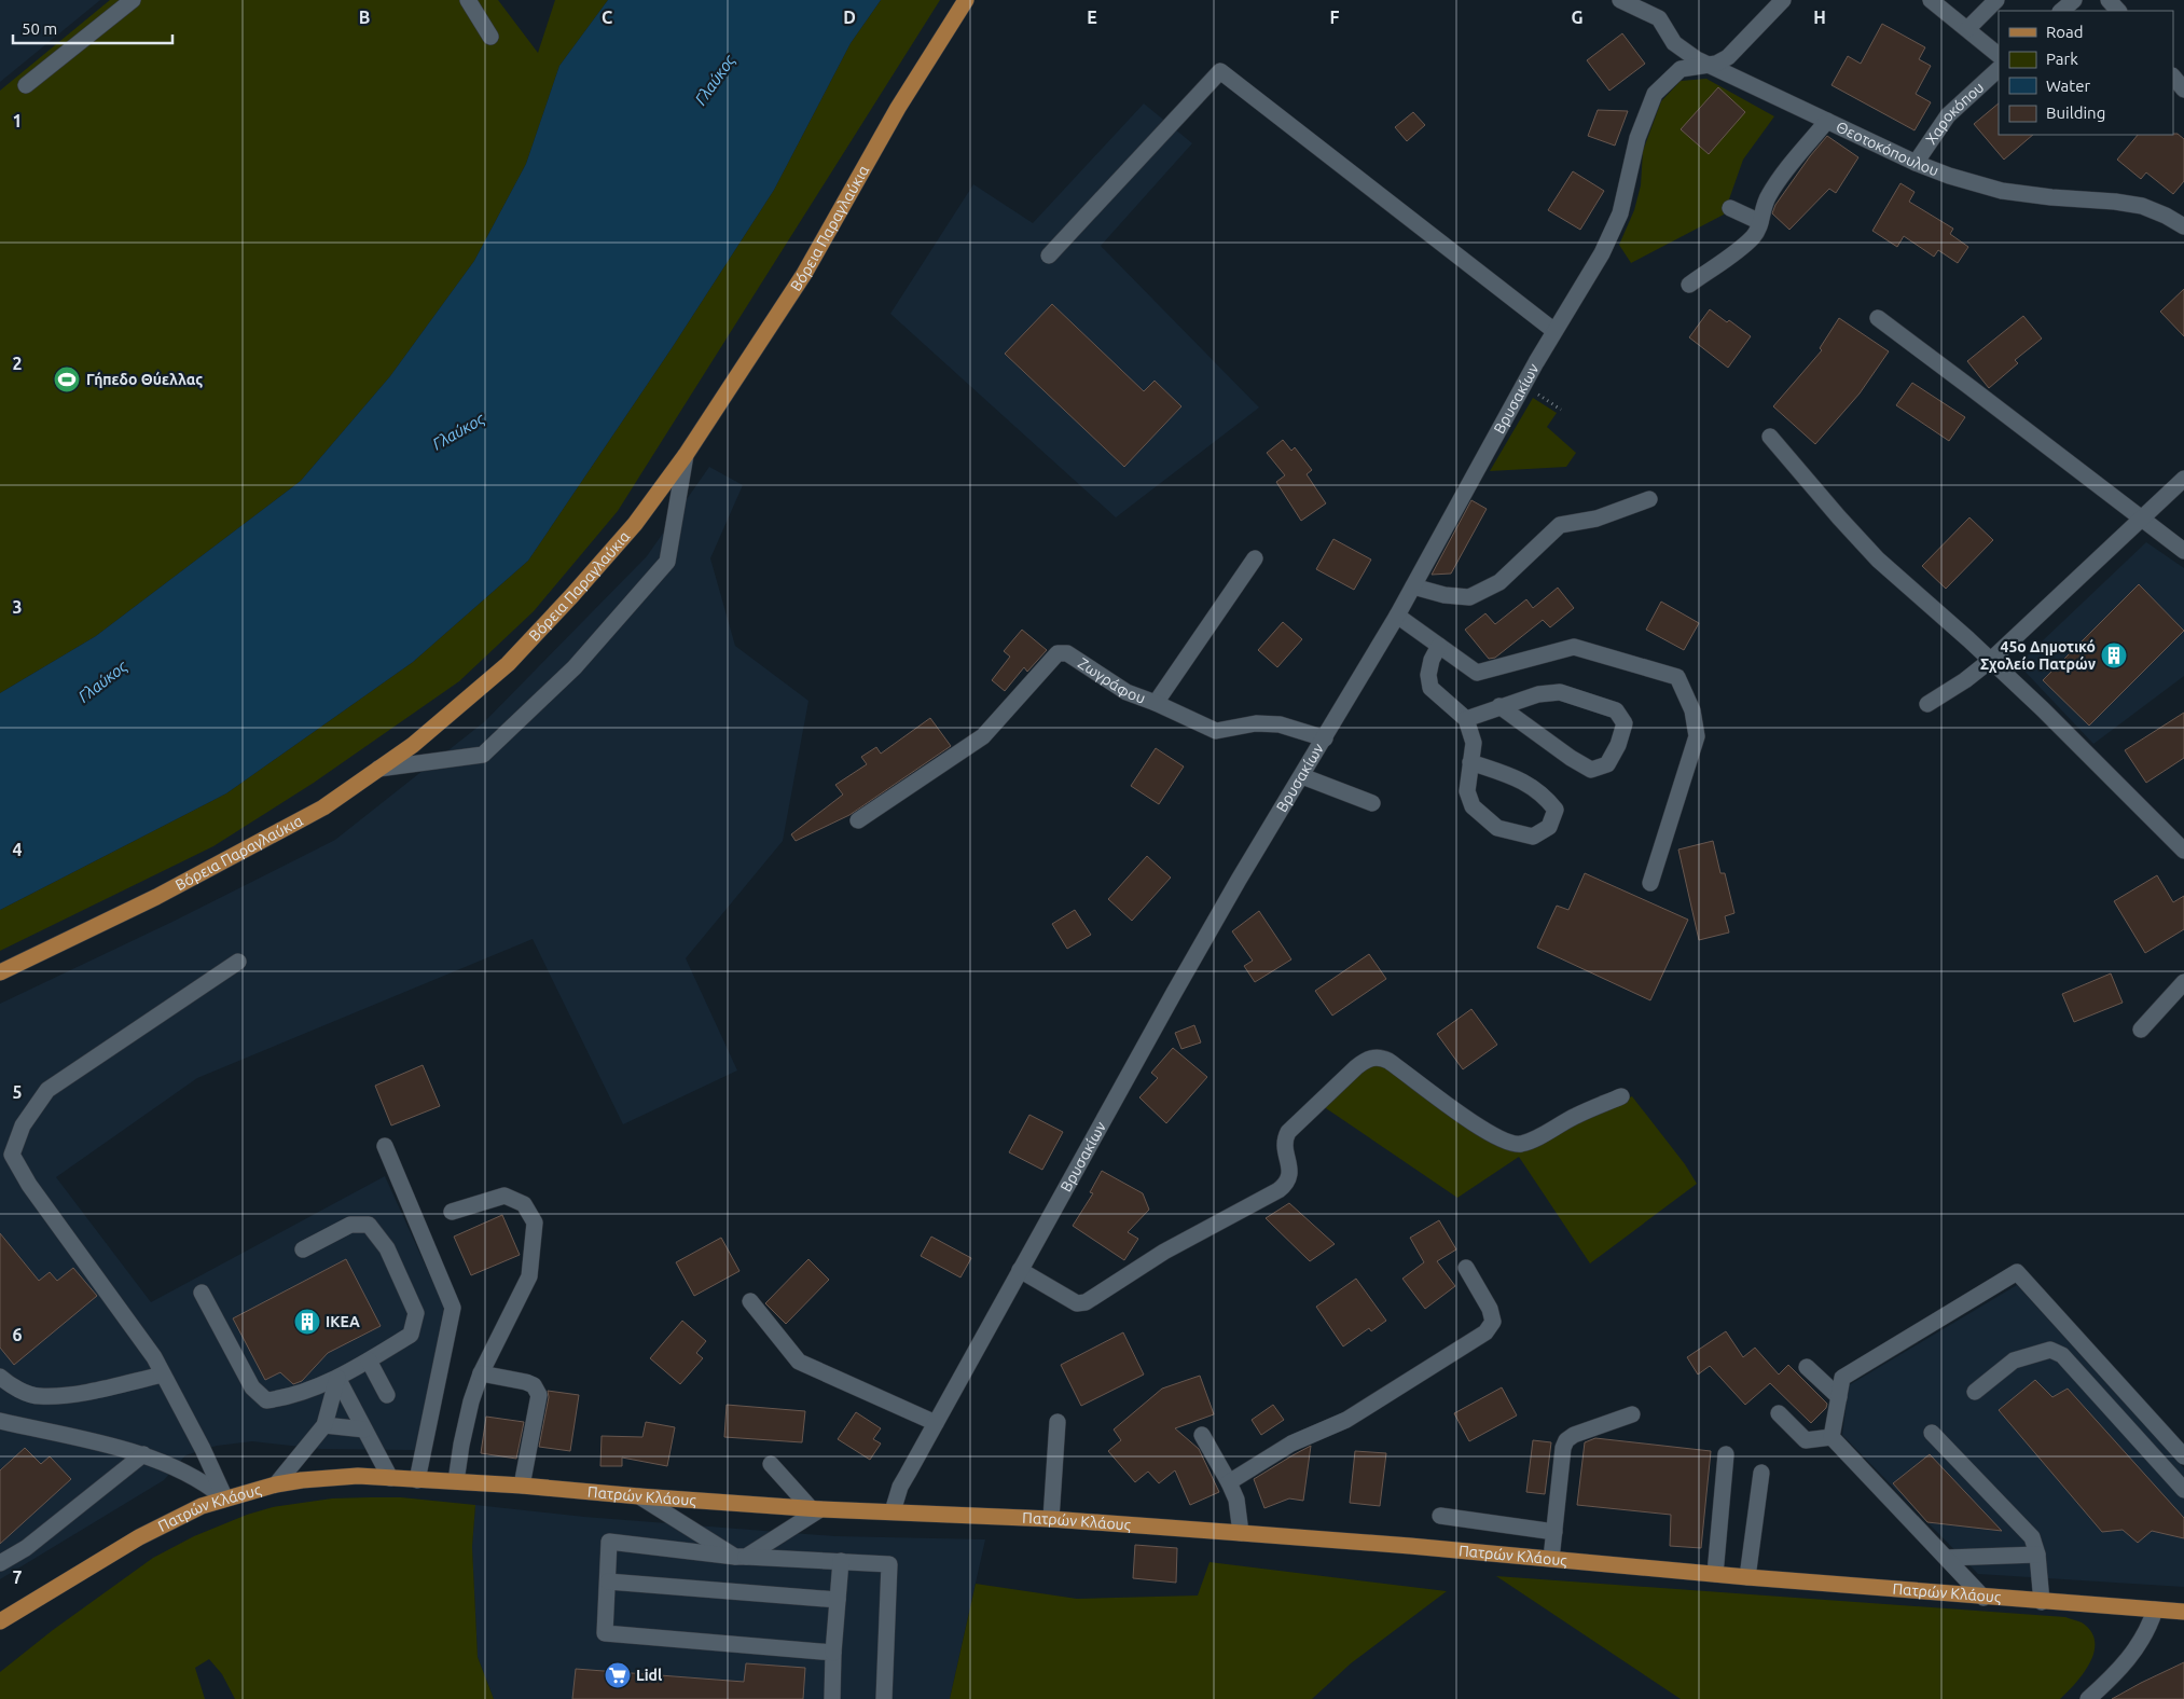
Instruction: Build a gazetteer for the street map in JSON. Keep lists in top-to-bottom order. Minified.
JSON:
{"streets":{"main road":["Βόρεια Παραγλαύκια","Πατρών Κλάους"],"street":["Χαροκόπου","Θεοτοκόπουλου","Βρυσακίων","Ζωγράφου"]},"crossings":[["Χαροκόπου","Θεοτοκόπουλου"],["Θεοτοκόπουλου","Βρυσακίων"],["Βρυσακίων","Ζωγράφου"],["Βρυσακίων","Πατρών Κλάους"]],"water":["Γλαύκος"],"places":{"sports":["Γήπεδο Θύελλας"],"building":["45ο Δημοτικό Σχολείο Πατρών","IKEA"],"supermarket":["Lidl"]},"legend":["Road","Park","Water","Building"],"scale_bar":"50 m","grid":{"columns":["B","C","D","E","F","G","H"],"rows":["1","2","3","4","5","6","7"]}}
